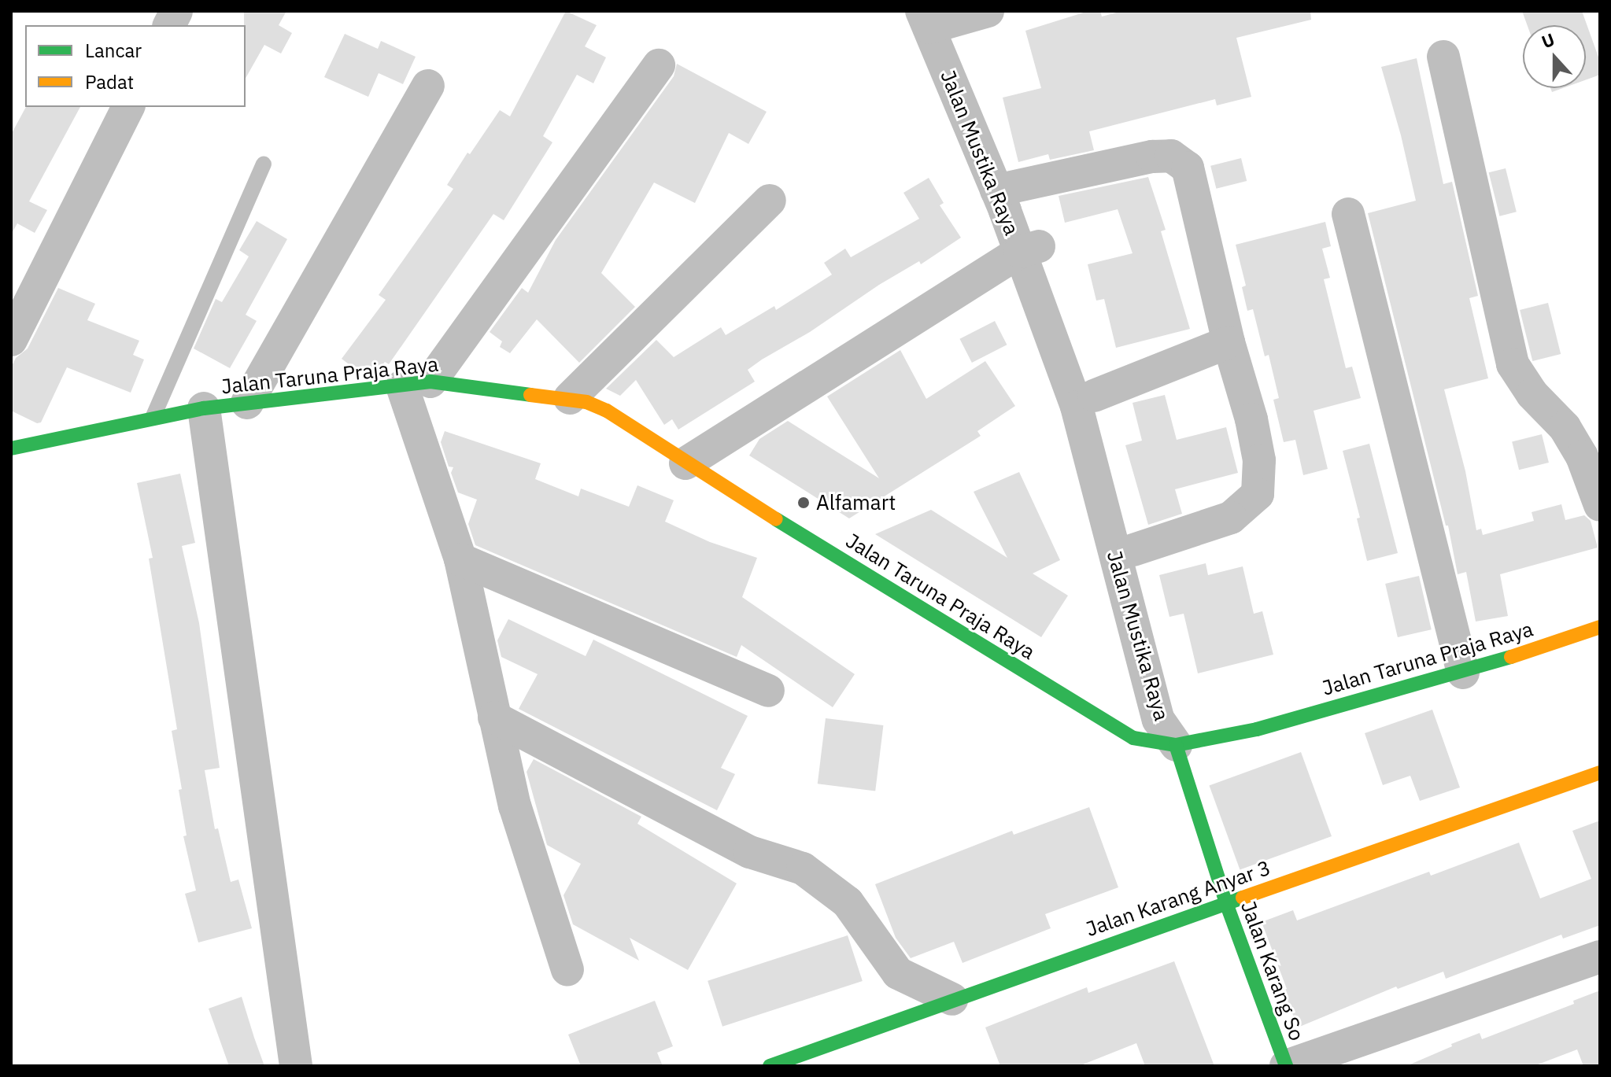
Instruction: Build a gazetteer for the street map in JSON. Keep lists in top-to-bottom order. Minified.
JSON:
{"streets":{"street":["Jalan Mustika Raya","Jalan Taruna Praja Raya","Jalan Karang Anyar 3","Jalan Karang So"]},"crossings":[["Jalan Mustika Raya","Jalan Taruna Praja Raya"],["Jalan Mustika Raya","Jalan Karang So"],["Jalan Taruna Praja Raya","Jalan Karang So"],["Jalan Karang Anyar 3","Jalan Karang So"]],"places":["Alfamart"],"legend":["Lancar","Padat"],"north":"top"}
